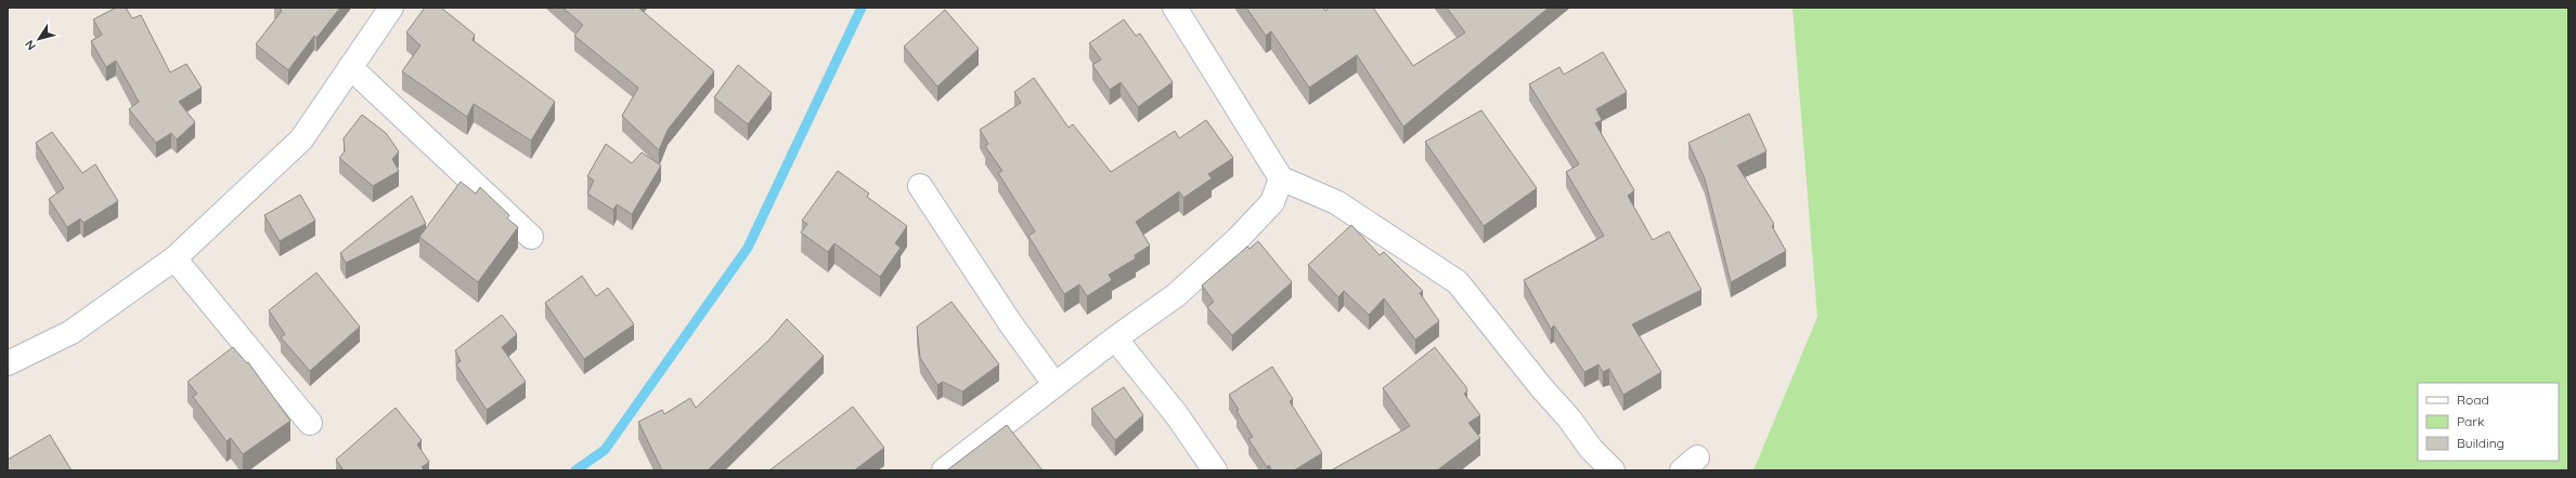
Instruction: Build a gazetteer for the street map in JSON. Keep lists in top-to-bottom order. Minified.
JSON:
{"legend":["Road","Park","Building"],"north":"bottom left"}
